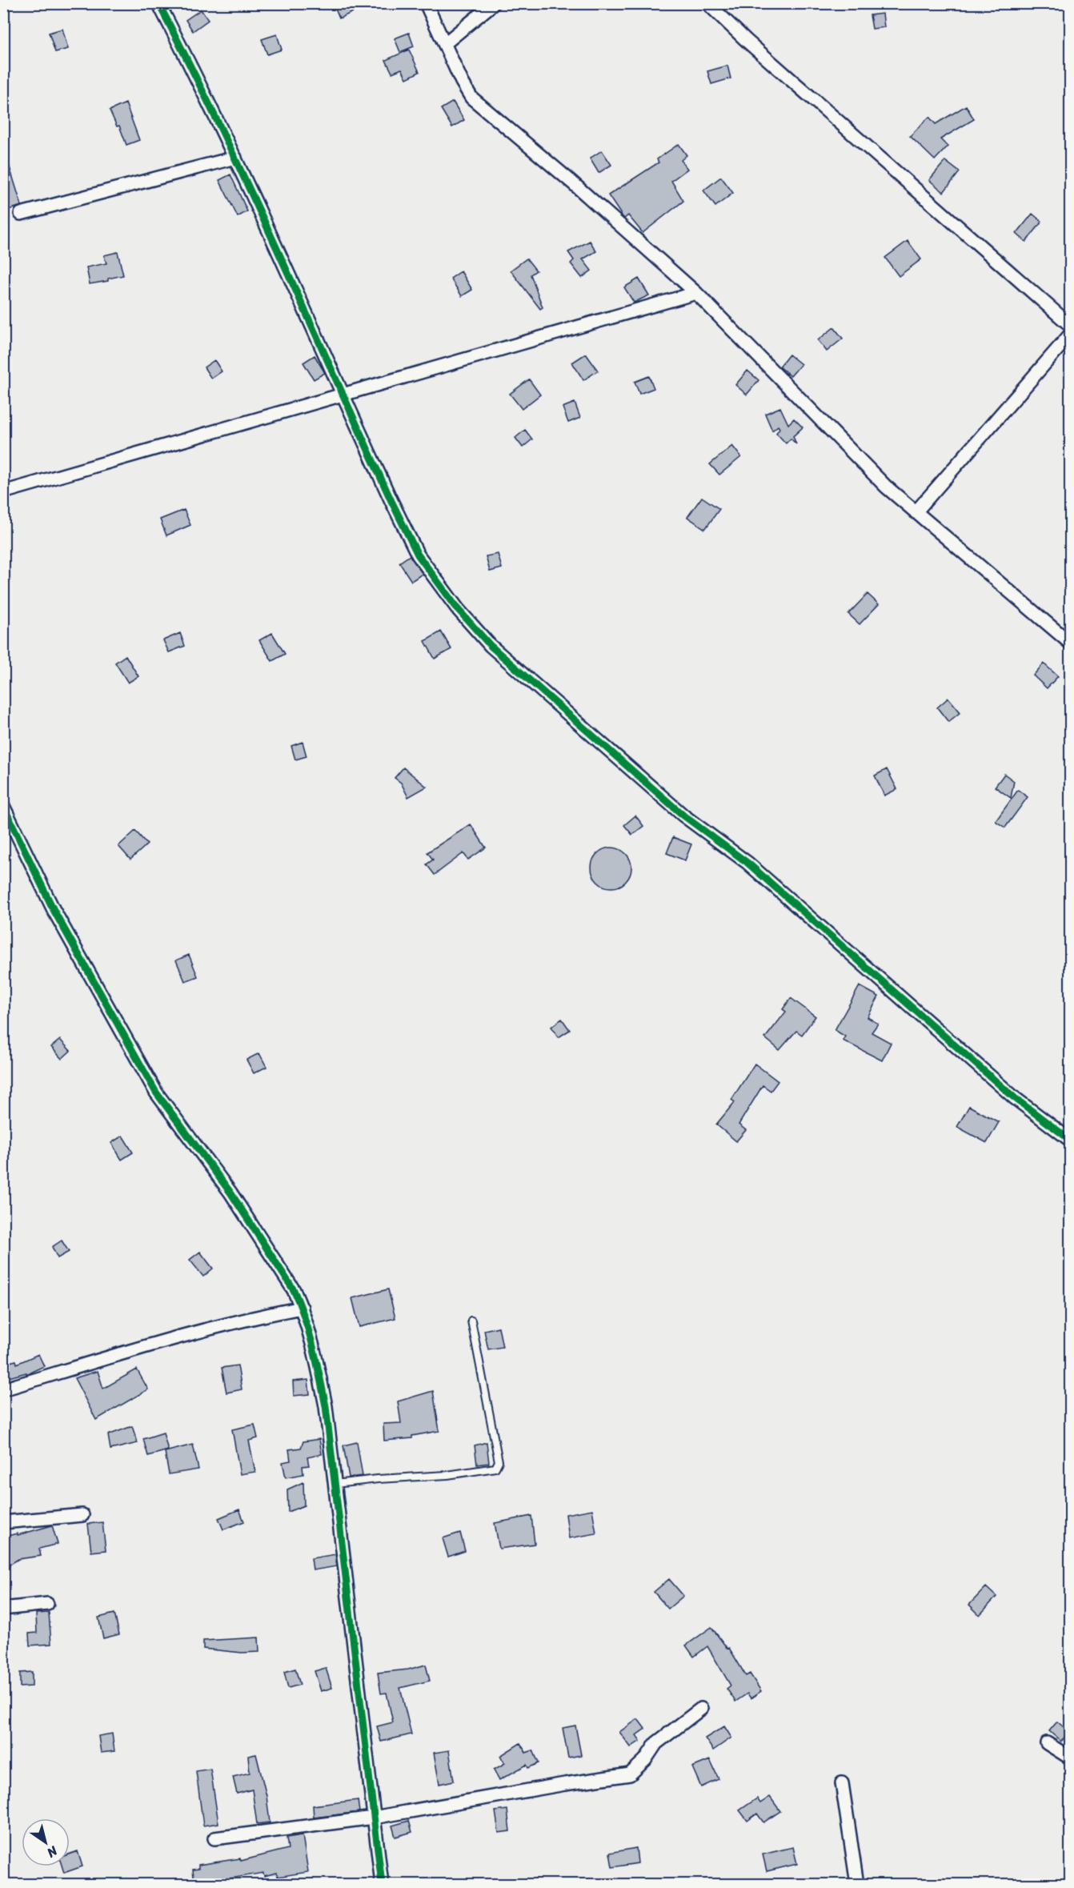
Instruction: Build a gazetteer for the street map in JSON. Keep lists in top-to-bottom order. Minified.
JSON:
{"north":"bottom right"}
